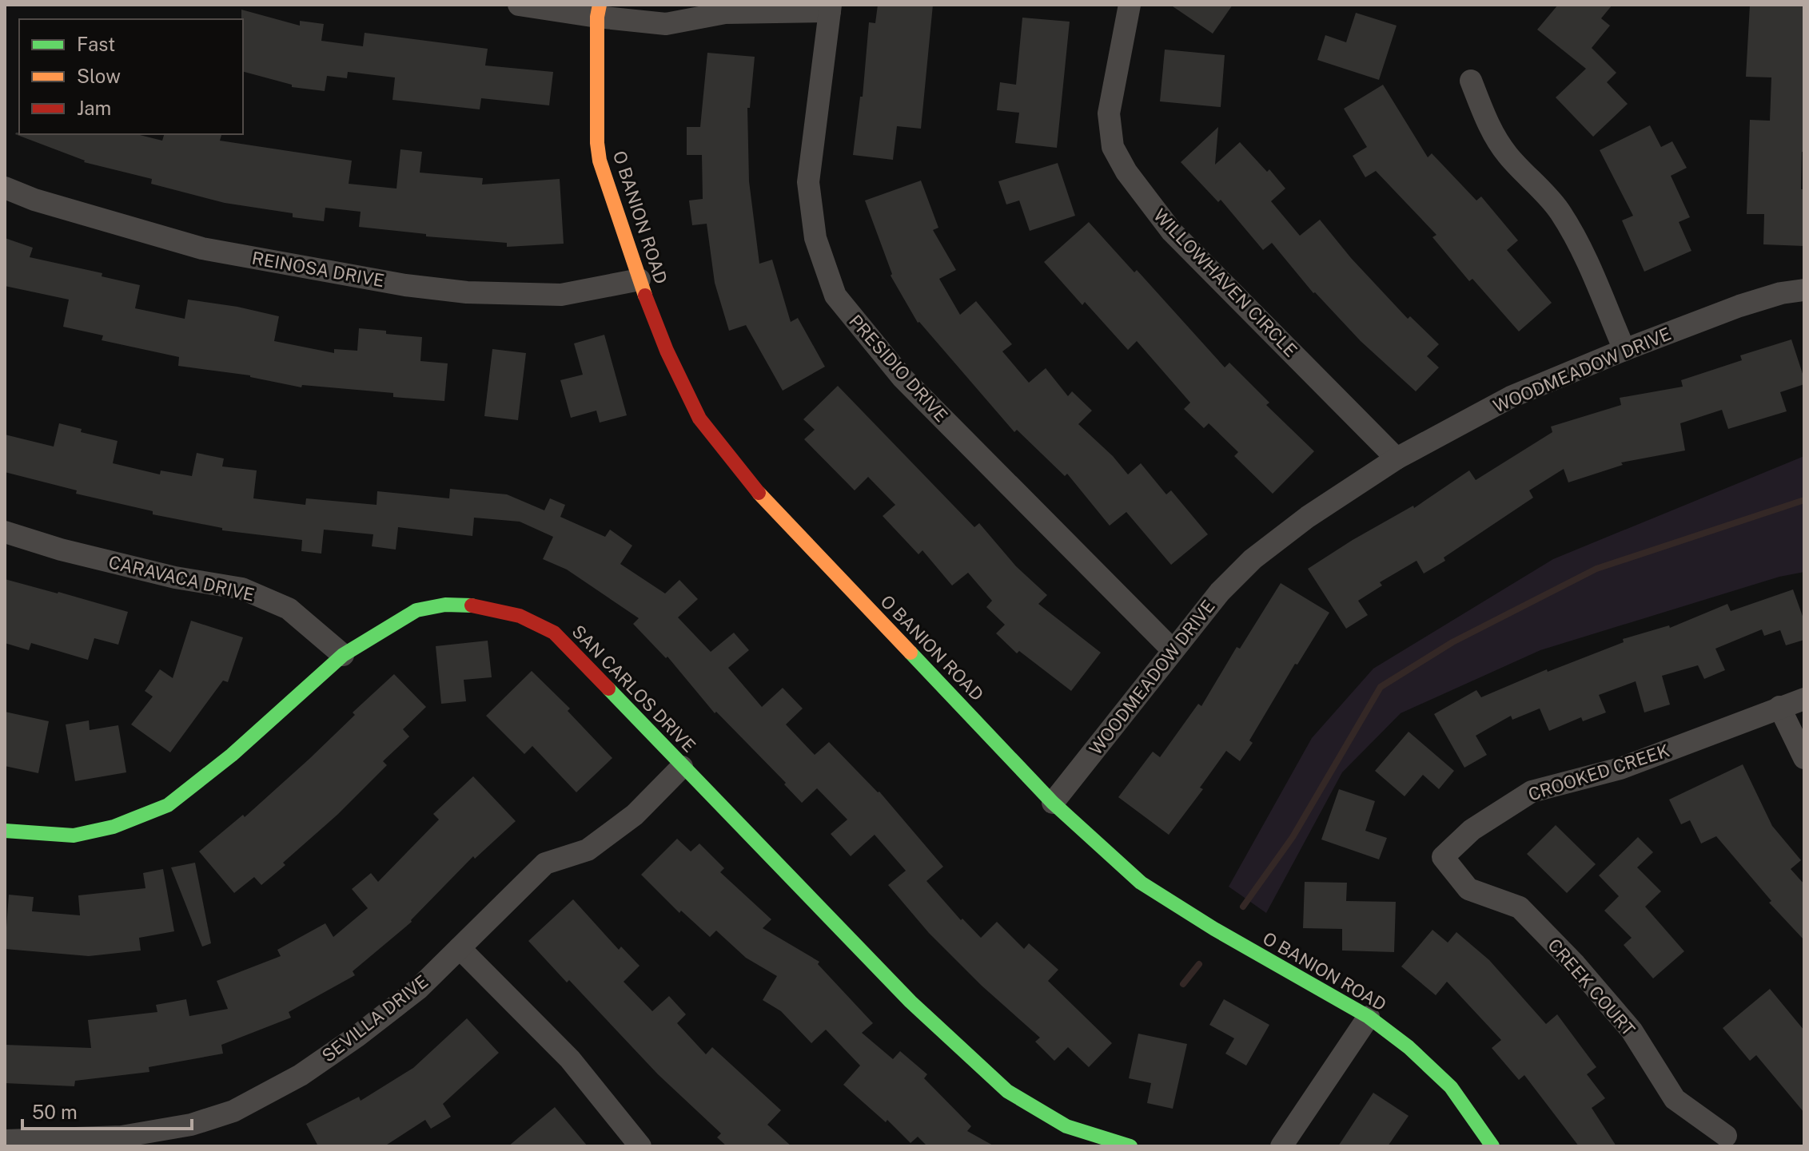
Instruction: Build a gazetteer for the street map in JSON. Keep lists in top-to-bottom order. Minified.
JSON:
{"streets":{"street":["O BANION ROAD","REINOSA DRIVE","WILLOWHAVEN CIRCLE","PRESIDIO DRIVE","WOODMEADOW DRIVE","CARAVACA DRIVE","SAN CARLOS DRIVE","CROOKED CREEK","CREEK COURT","SEVILLA DRIVE"]},"crossings":[["O BANION ROAD","REINOSA DRIVE"],["O BANION ROAD","WOODMEADOW DRIVE"],["WILLOWHAVEN CIRCLE","WOODMEADOW DRIVE"],["PRESIDIO DRIVE","WOODMEADOW DRIVE"],["CARAVACA DRIVE","SAN CARLOS DRIVE"],["SAN CARLOS DRIVE","SEVILLA DRIVE"],["CROOKED CREEK","CREEK COURT"]],"legend":["Fast","Slow","Jam"],"scale_bar":"50 m"}
